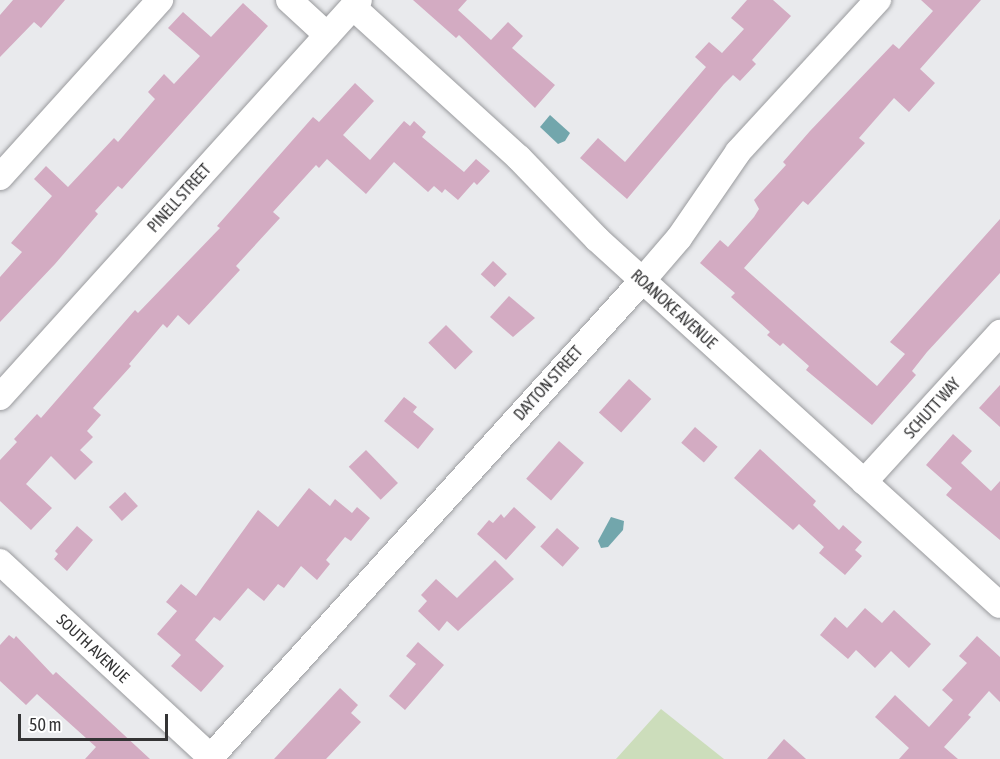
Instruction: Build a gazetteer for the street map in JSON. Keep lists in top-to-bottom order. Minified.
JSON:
{"streets":{"street":["PINELL STREET","ROANOKE AVENUE","DAYTON STREET","SCHUTT WAY","SOUTH AVENUE"]},"crossings":[["PINELL STREET","ROANOKE AVENUE"],["ROANOKE AVENUE","DAYTON STREET"],["ROANOKE AVENUE","SCHUTT WAY"],["DAYTON STREET","SOUTH AVENUE"]],"scale_bar":"50 m"}
